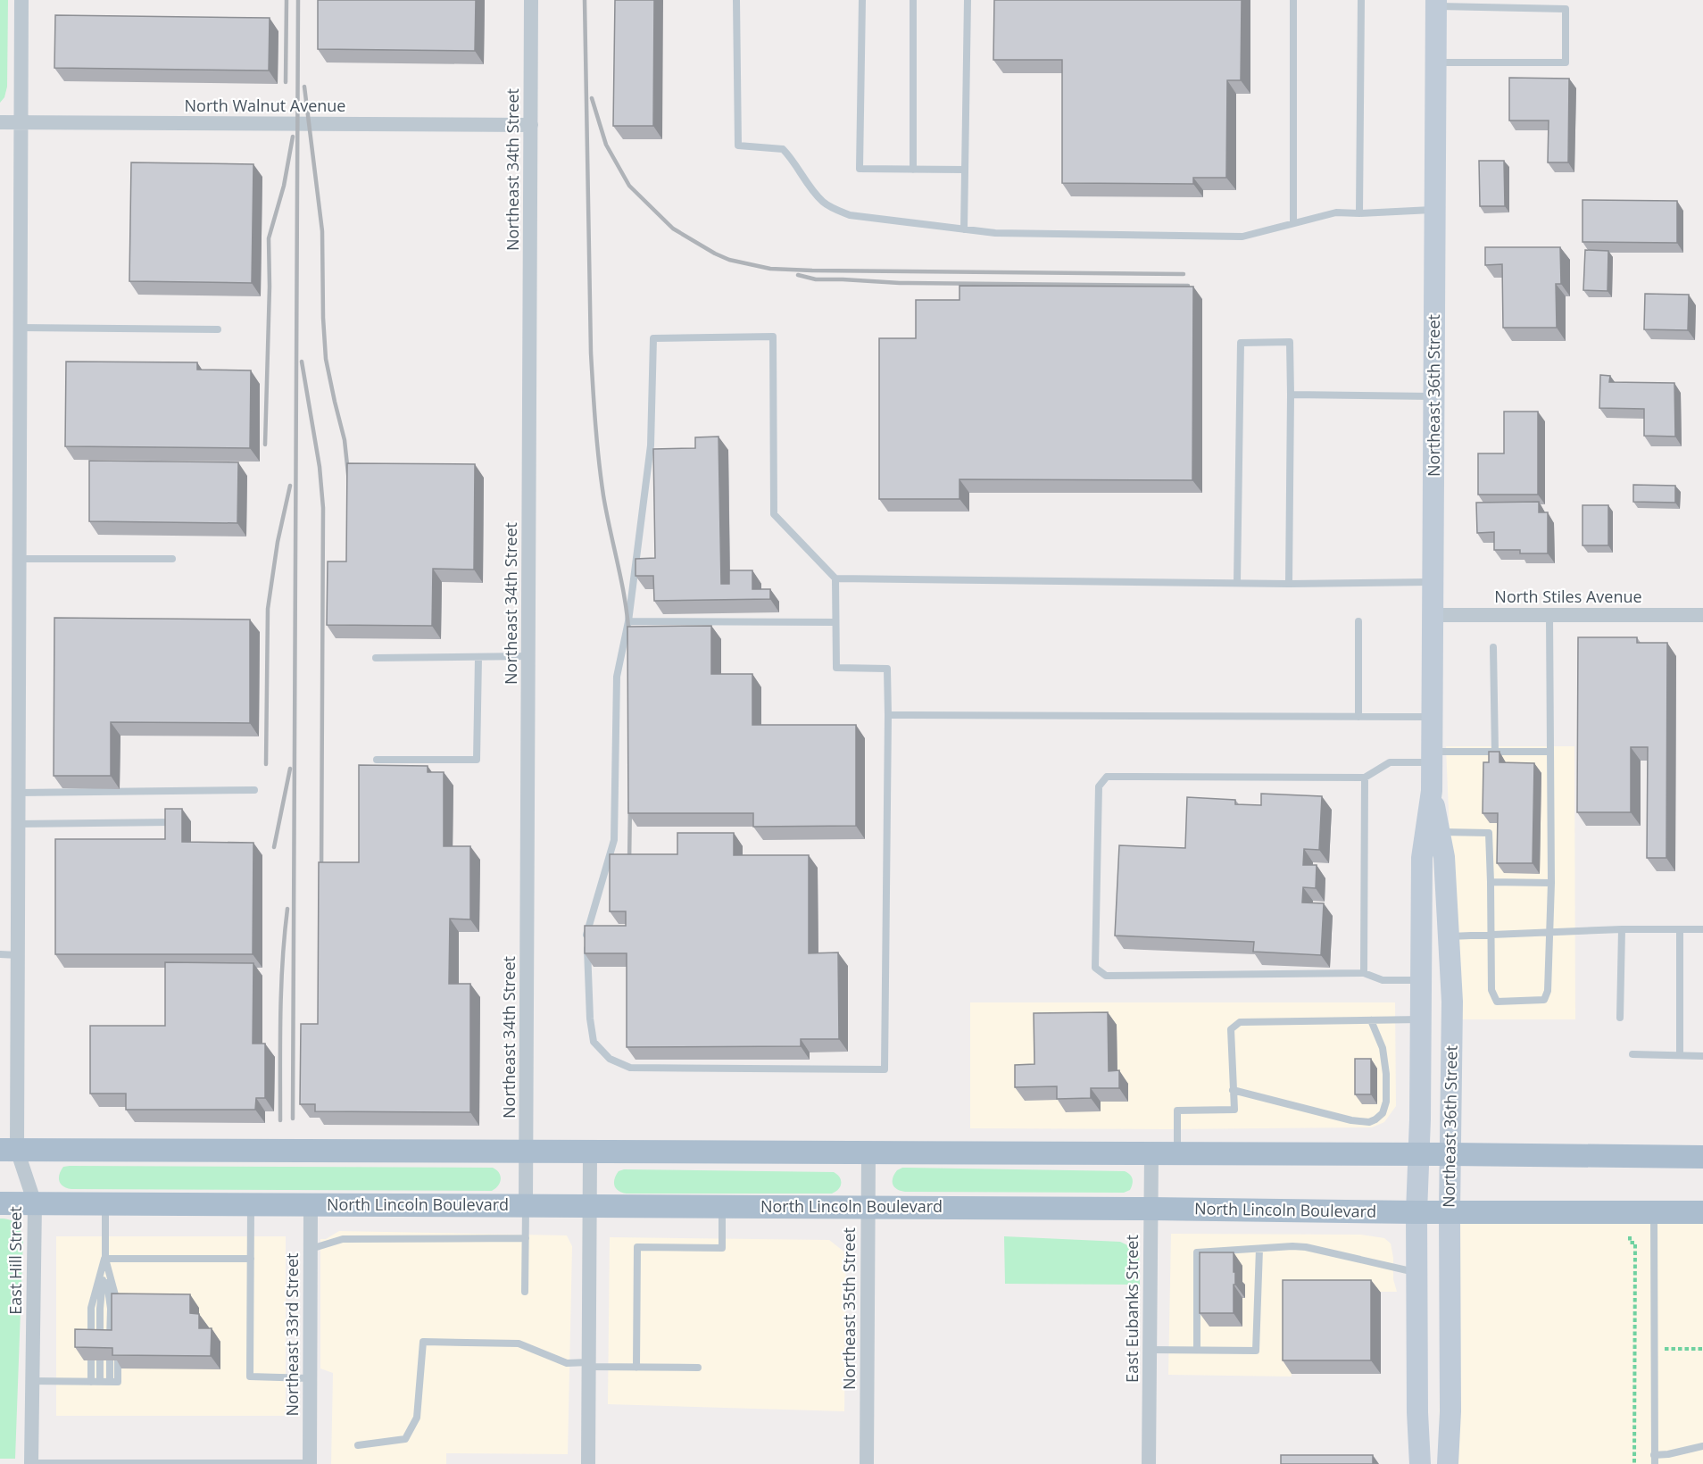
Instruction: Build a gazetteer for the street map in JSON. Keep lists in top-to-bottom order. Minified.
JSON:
{"streets":{"main road":["Northeast 36th Street","North Lincoln Boulevard"],"street":["North Walnut Avenue","Northeast 34th Street","North Stiles Avenue","East Hill Street","Northeast 35th Street","East Eubanks Street","Northeast 33rd Street"]},"crossings":[["North Walnut Avenue","Northeast 34th Street"],["North Walnut Avenue","East Hill Street"],["Northeast 34th Street","North Lincoln Boulevard"],["Northeast 36th Street","North Stiles Avenue"],["Northeast 36th Street","North Lincoln Boulevard"],["North Lincoln Boulevard","East Hill Street"],["North Lincoln Boulevard","Northeast 35th Street"],["North Lincoln Boulevard","East Eubanks Street"],["North Lincoln Boulevard","Northeast 33rd Street"]]}
